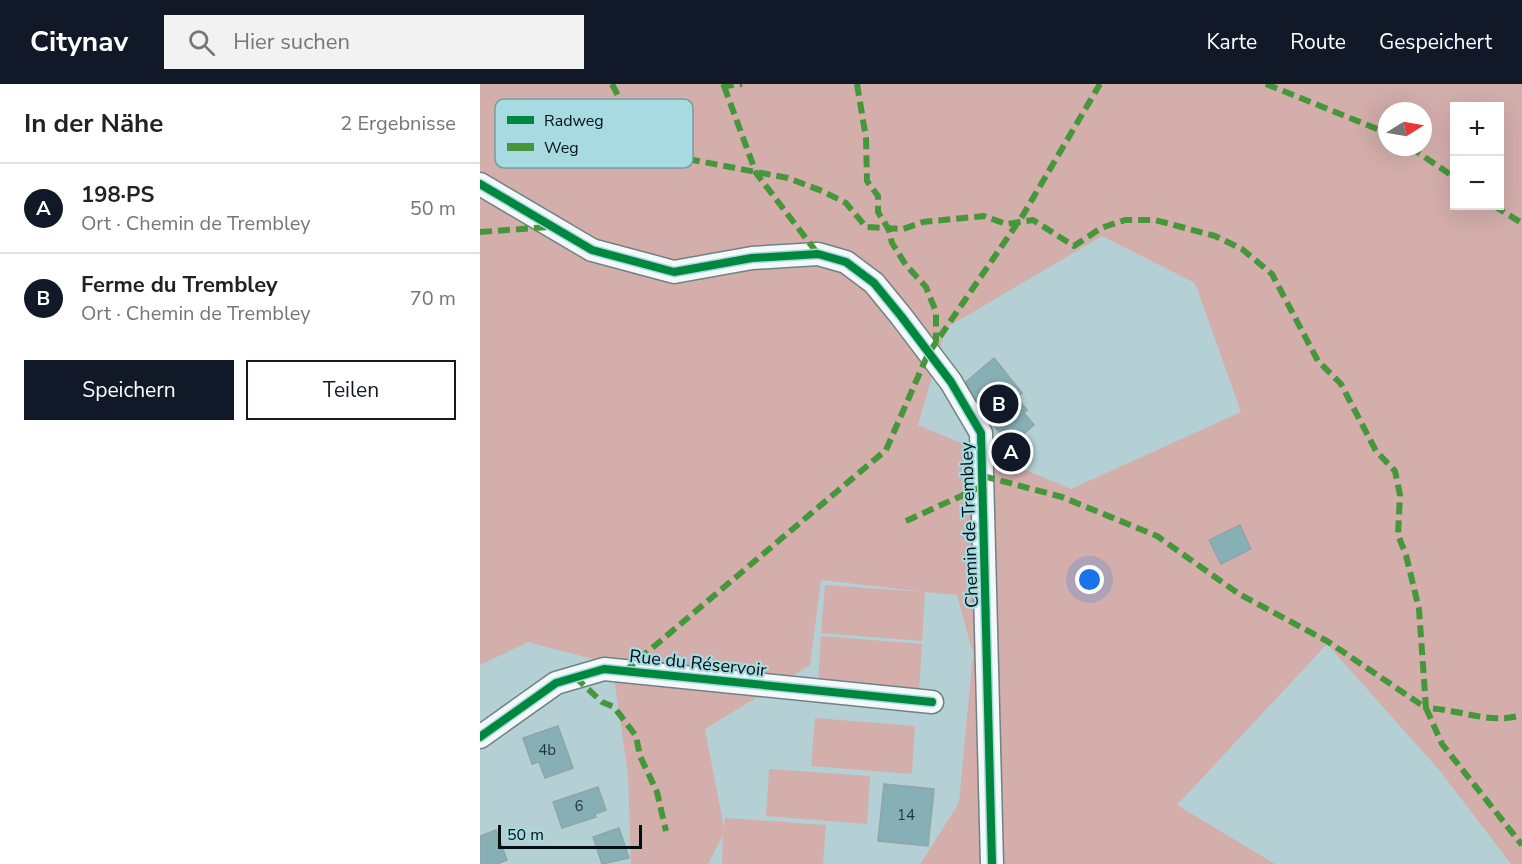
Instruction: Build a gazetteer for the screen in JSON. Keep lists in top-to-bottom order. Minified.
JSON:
{"streets":{"street":["Chemin de Trembley","Rue du Réservoir"]},"house_numbers":["4b","6","14"],"legend":["Radweg","Weg"],"scale_bar":"50 m","north":"right","page":{"header":"Citynav","search":"Hier suchen","nav":["Karte","Route","Gespeichert"],"heading":["In der Nähe","2 Ergebnisse"],"map_buttons":["+","−"],"list":[{"mark":"A","name":"198·PS","note":"Ort · Chemin de Trembley","value":"50 m"},{"mark":"B","name":"Ferme du Trembley","note":"Ort · Chemin de Trembley","value":"70 m"}],"buttons":["Speichern","Teilen"],"pins":["B","A"],"scale":"50 m"}}
